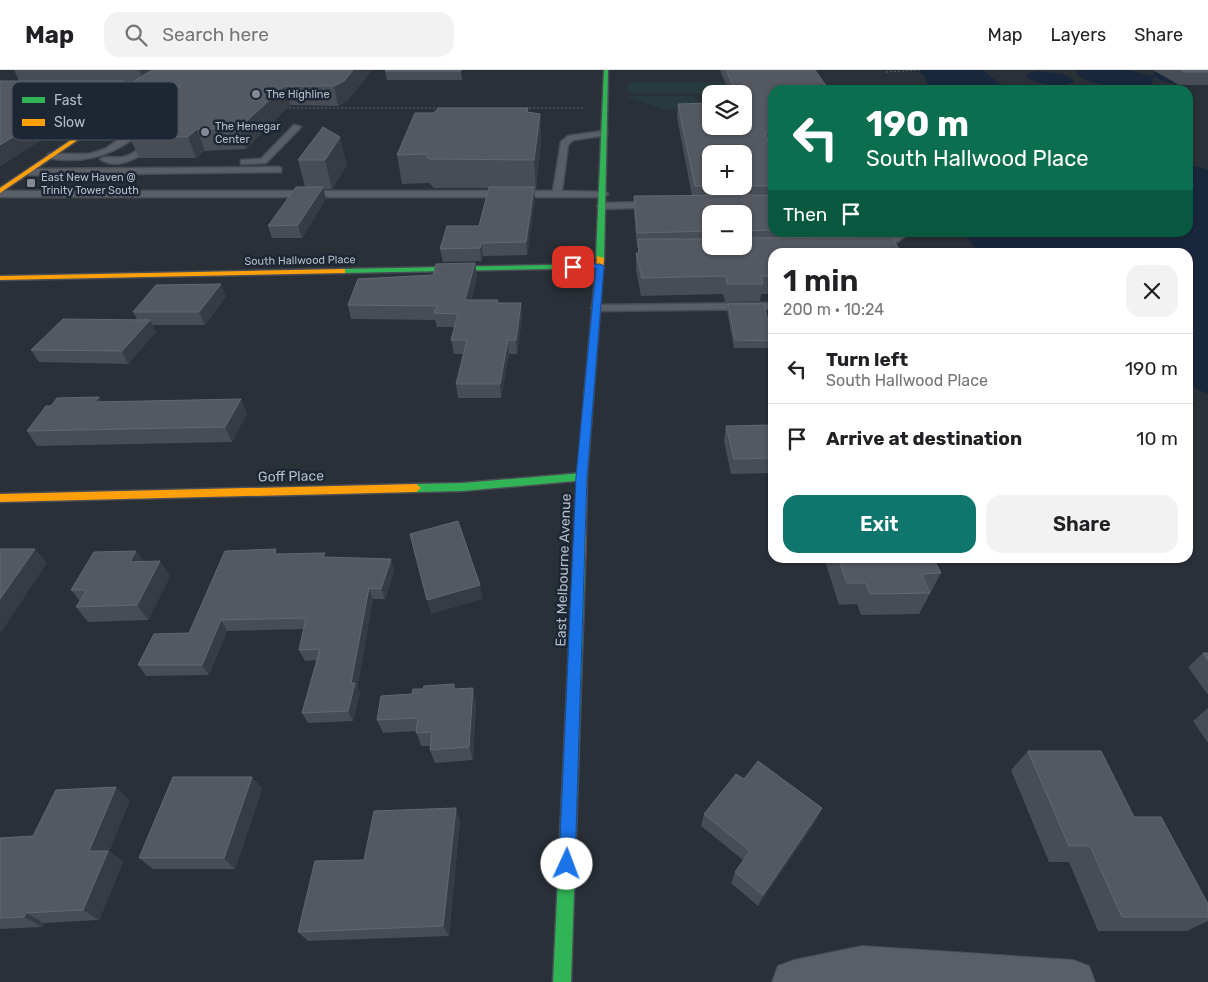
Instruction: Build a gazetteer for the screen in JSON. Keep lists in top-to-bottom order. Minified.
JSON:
{"streets":{"street":["South Hallwood Place","Goff Place","East Melbourne Avenue"]},"crossings":[["South Hallwood Place","East Melbourne Avenue"],["Goff Place","East Melbourne Avenue"]],"places":{"other":["The Highline","The Henegar Center"],"transit":["East New Haven @ Trinity Tower South"]},"legend":["Fast","Slow"],"page":{"header":"Map","search":"Search here","nav":["Map","Layers","Share"],"map_buttons":["+","−"],"turn":["190 m","South Hallwood Place"],"then":"Then","heading":["1 min","200 m · 10:24"],"list":[{"name":"Turn left","note":"South Hallwood Place","value":"190 m"},{"name":"Arrive at destination","value":"10 m"}],"buttons":["Exit","Share"]}}
